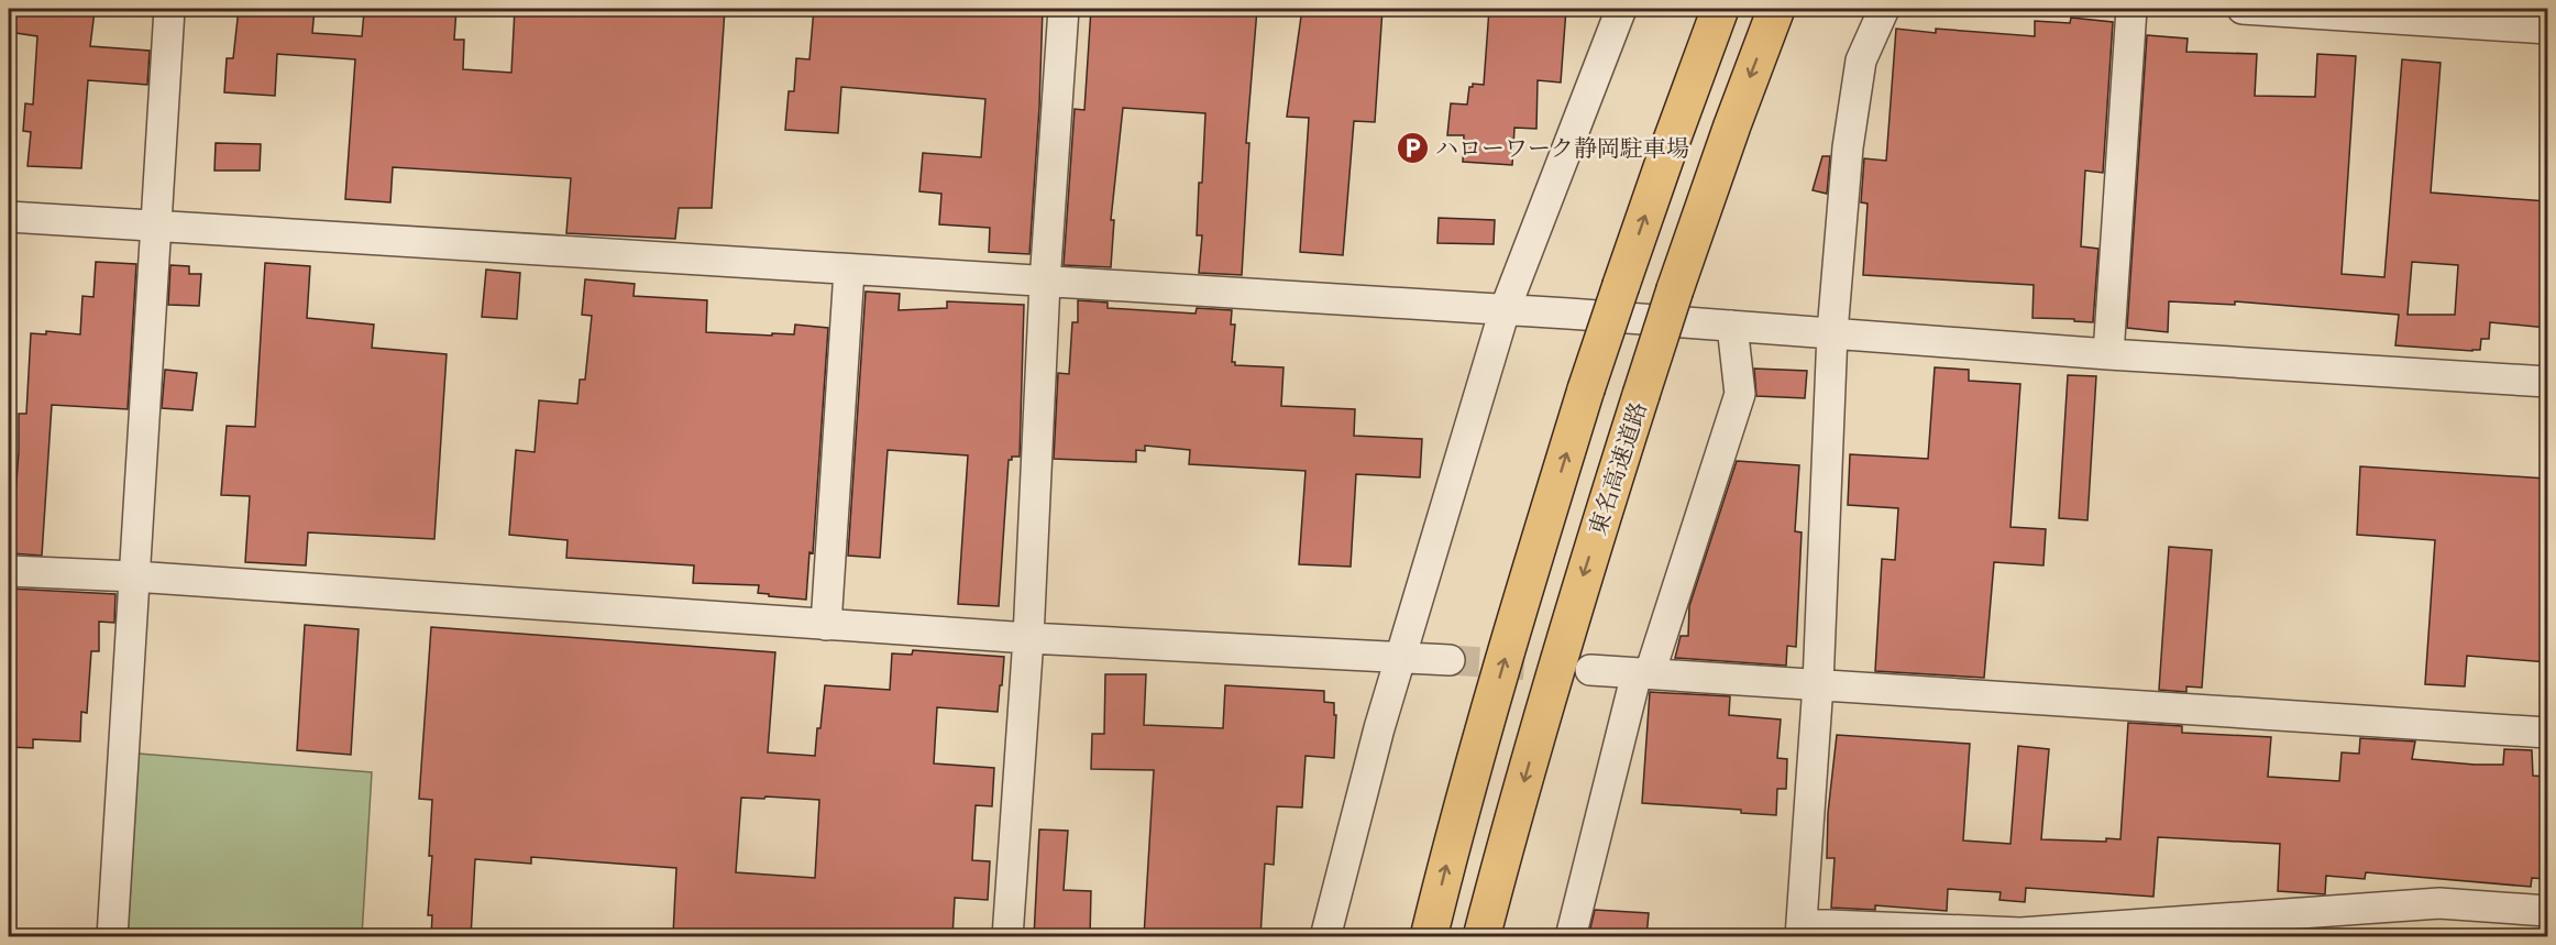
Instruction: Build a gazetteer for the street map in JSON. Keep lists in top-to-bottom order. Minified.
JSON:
{"streets":{"highway":["東名高速道路"]},"places":{"parking":["ハローワーク静岡駐車場"]}}
